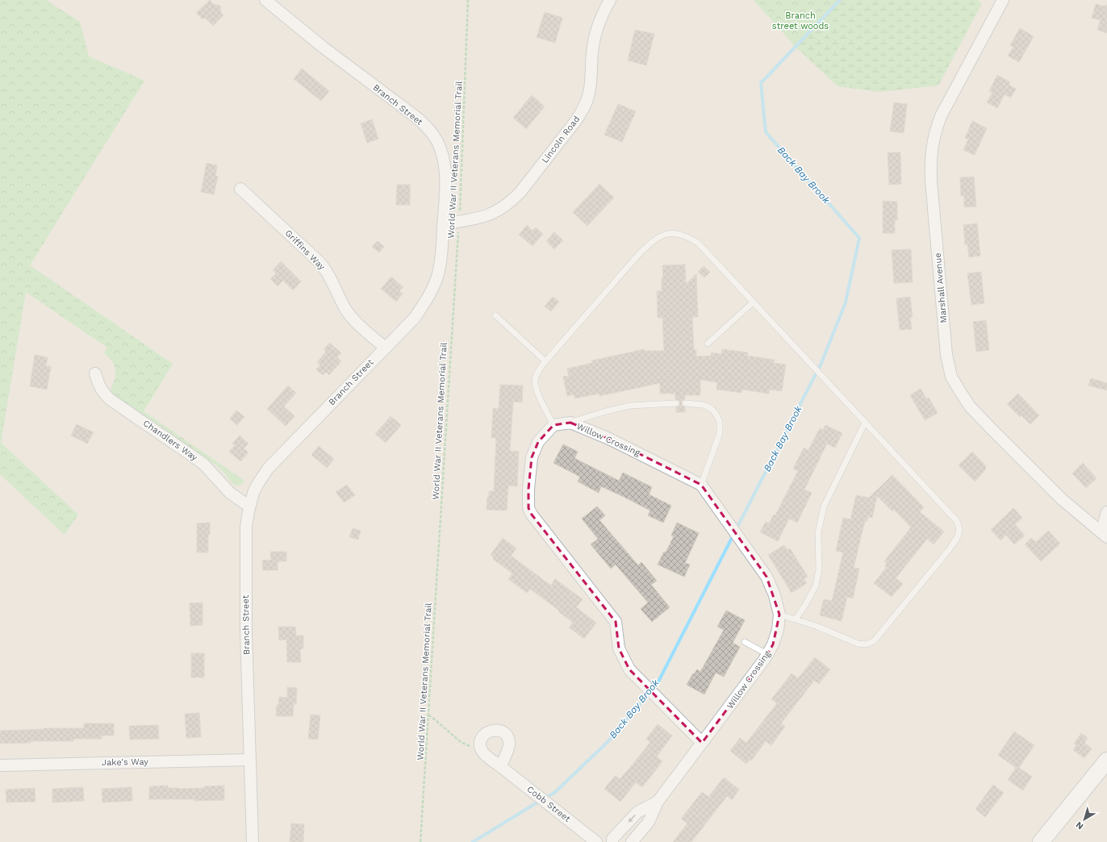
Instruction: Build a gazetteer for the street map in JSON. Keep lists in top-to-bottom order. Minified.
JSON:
{"streets":{"street":["Branch Street","Lincoln Road","Griffins Way","Marshall Avenue","Willow Crossing","Chandlers Way","Jake's Way","Cobb Street"],"path":["World War II Veterans Memorial Trail"]},"crossings":[["Branch Street","Lincoln Road"],["Branch Street","Griffins Way"],["Branch Street","Chandlers Way"],["Branch Street","Jake's Way"],["Lincoln Road","World War II Veterans Memorial Trail"]],"water":["Back Bay Brook"],"parks":["Branch street woods"],"north":"bottom left"}
